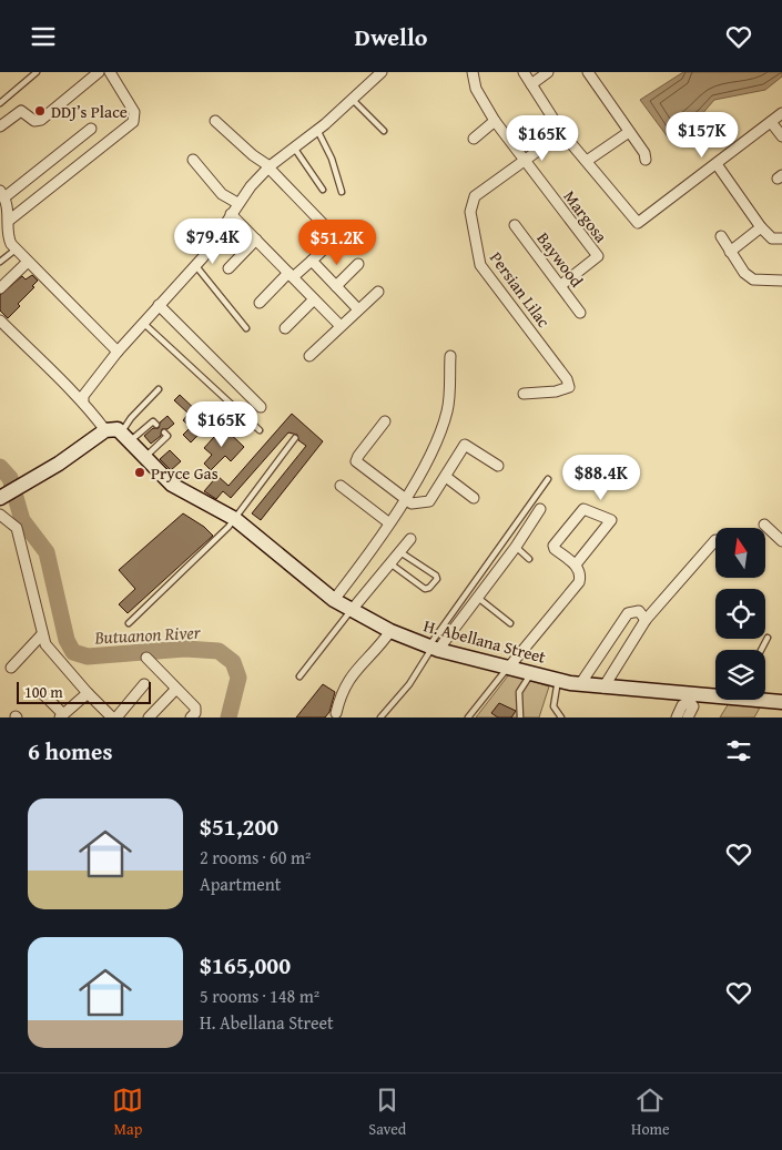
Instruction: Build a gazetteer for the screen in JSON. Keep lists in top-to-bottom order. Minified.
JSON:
{"streets":{"main road":["H. Abellana Street"],"street":["Margosa","Baywood","Persian Lilac"]},"crossings":[["Margosa","Baywood"],["Margosa","Persian Lilac"]],"water":["Butuanon River"],"places":["DDJ’s Place","Pryce Gas"],"scale_bar":"100 m","north":"top","page":{"header":"Dwello","price":["$157K","$165K","$79.4K","$51.2K","$165K","$88.4K"],"scale":"100 m","heading":"6 homes","list":[{"name":"$51,200","note":"2 rooms · 60 m² · Apartment"},{"name":"$165,000","note":"5 rooms · 148 m² · H. Abellana Street"}],"tabs":["Map","Saved","Home"]}}
